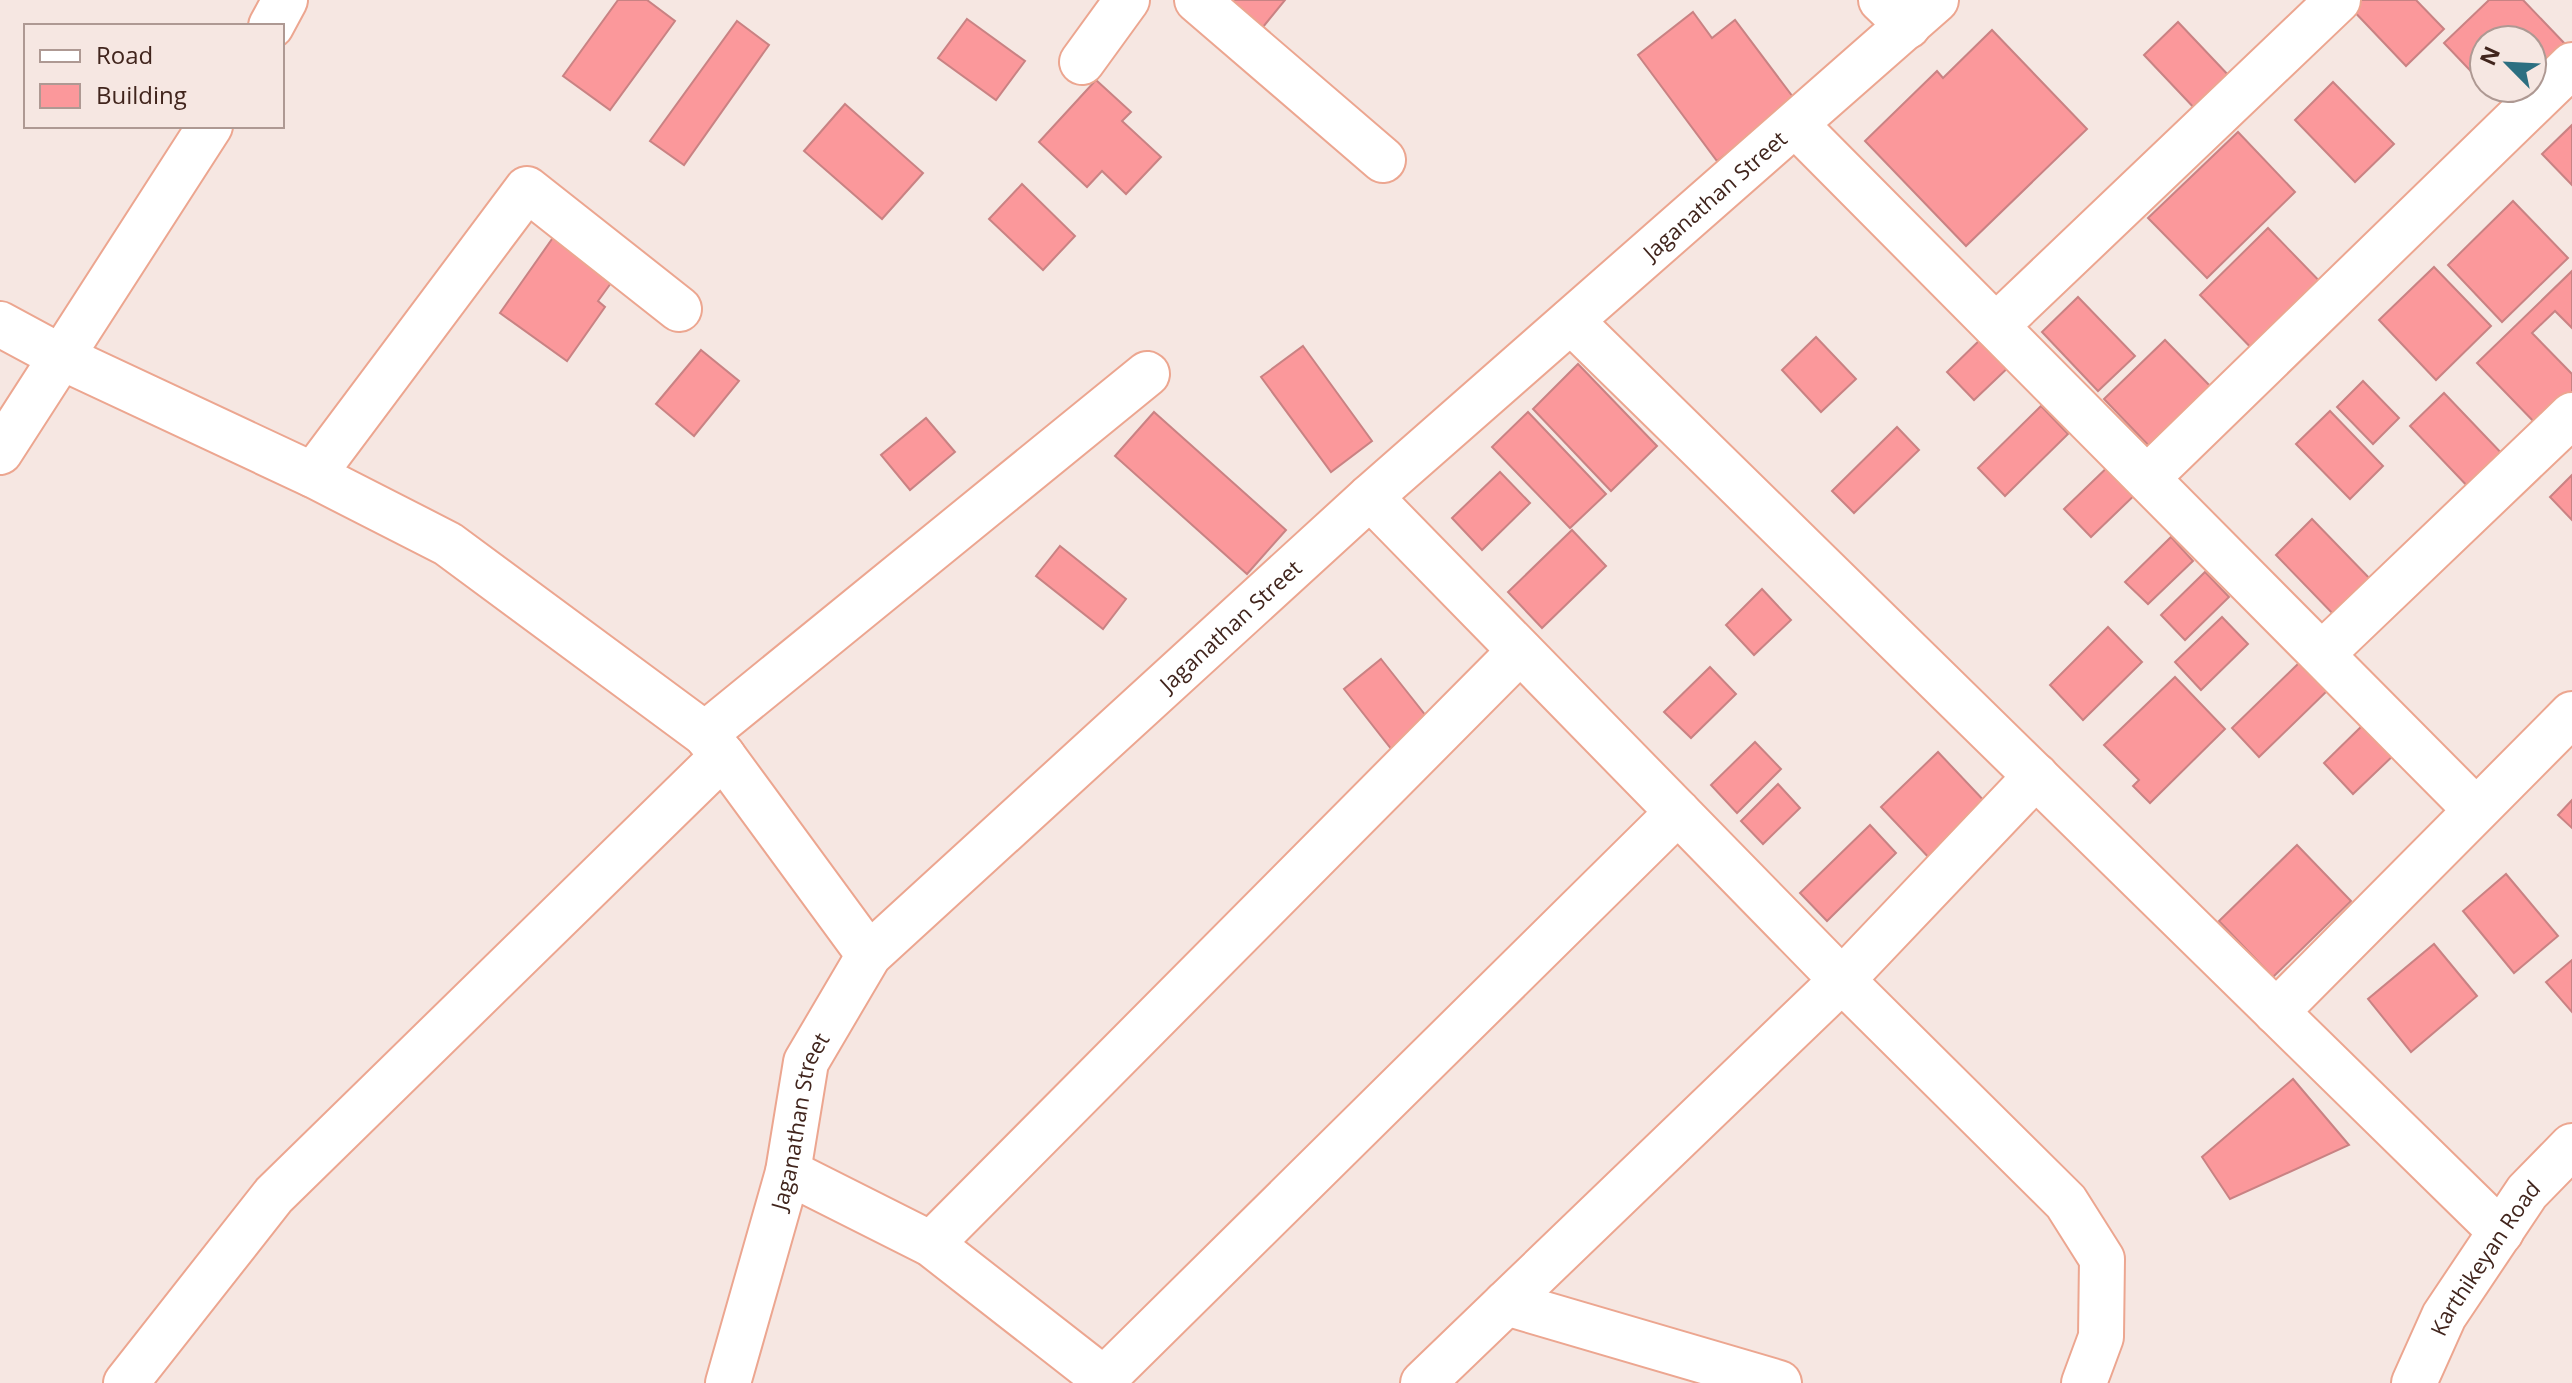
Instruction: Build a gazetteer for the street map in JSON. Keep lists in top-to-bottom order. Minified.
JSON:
{"streets":{"street":["Jaganathan Street","Karthikeyan Road"]},"legend":["Road","Building"],"north":"top left"}
